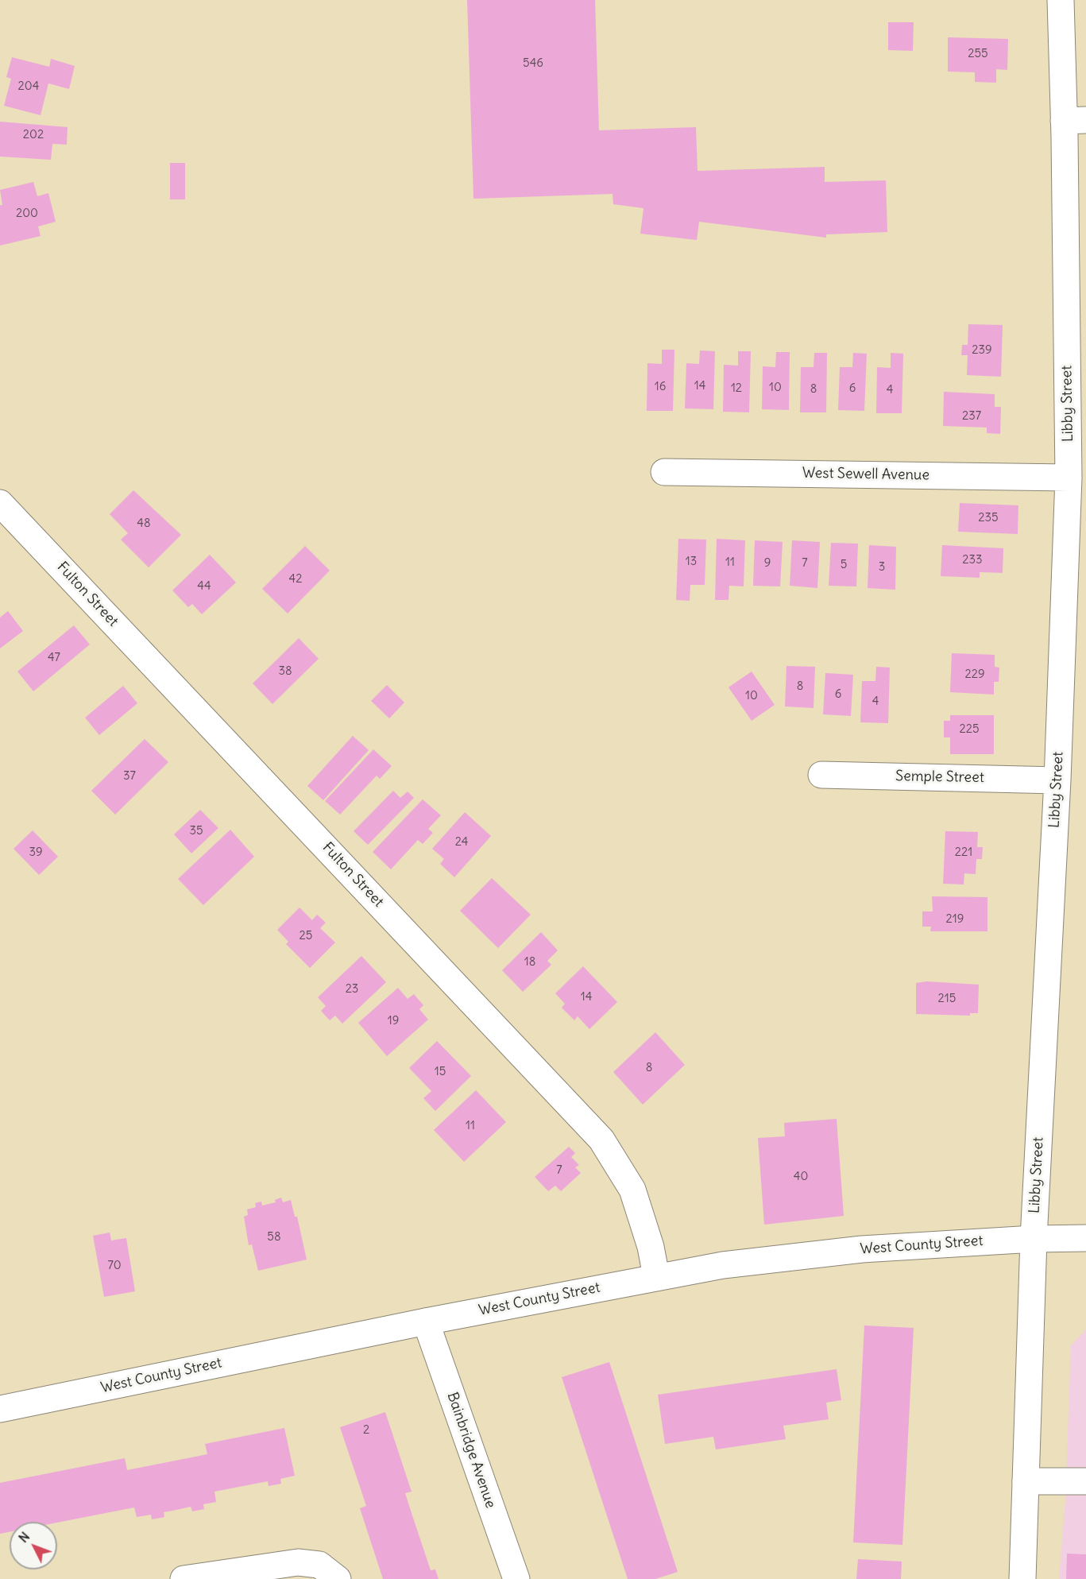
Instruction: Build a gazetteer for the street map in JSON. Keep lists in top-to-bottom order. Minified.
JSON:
{"streets":{"street":["Libby Street","West Sewell Avenue","Fulton Street","Semple Street","West County Street","Bainbridge Avenue"]},"crossings":[["Libby Street","West Sewell Avenue"],["Libby Street","Semple Street"],["Libby Street","West County Street"],["Fulton Street","West County Street"],["West County Street","Bainbridge Avenue"]],"house_numbers":["255","546","204","202","200","239","14","16","10","12","6","8","4","237","235","48","233","13","11","9","7","5","3","42","44","47","38","229","8","6","10","4","225","37","35","24","39","221","219","25","18","23","14","215","19","8","15","11","7","40","58","70","2"],"north":"top left"}
